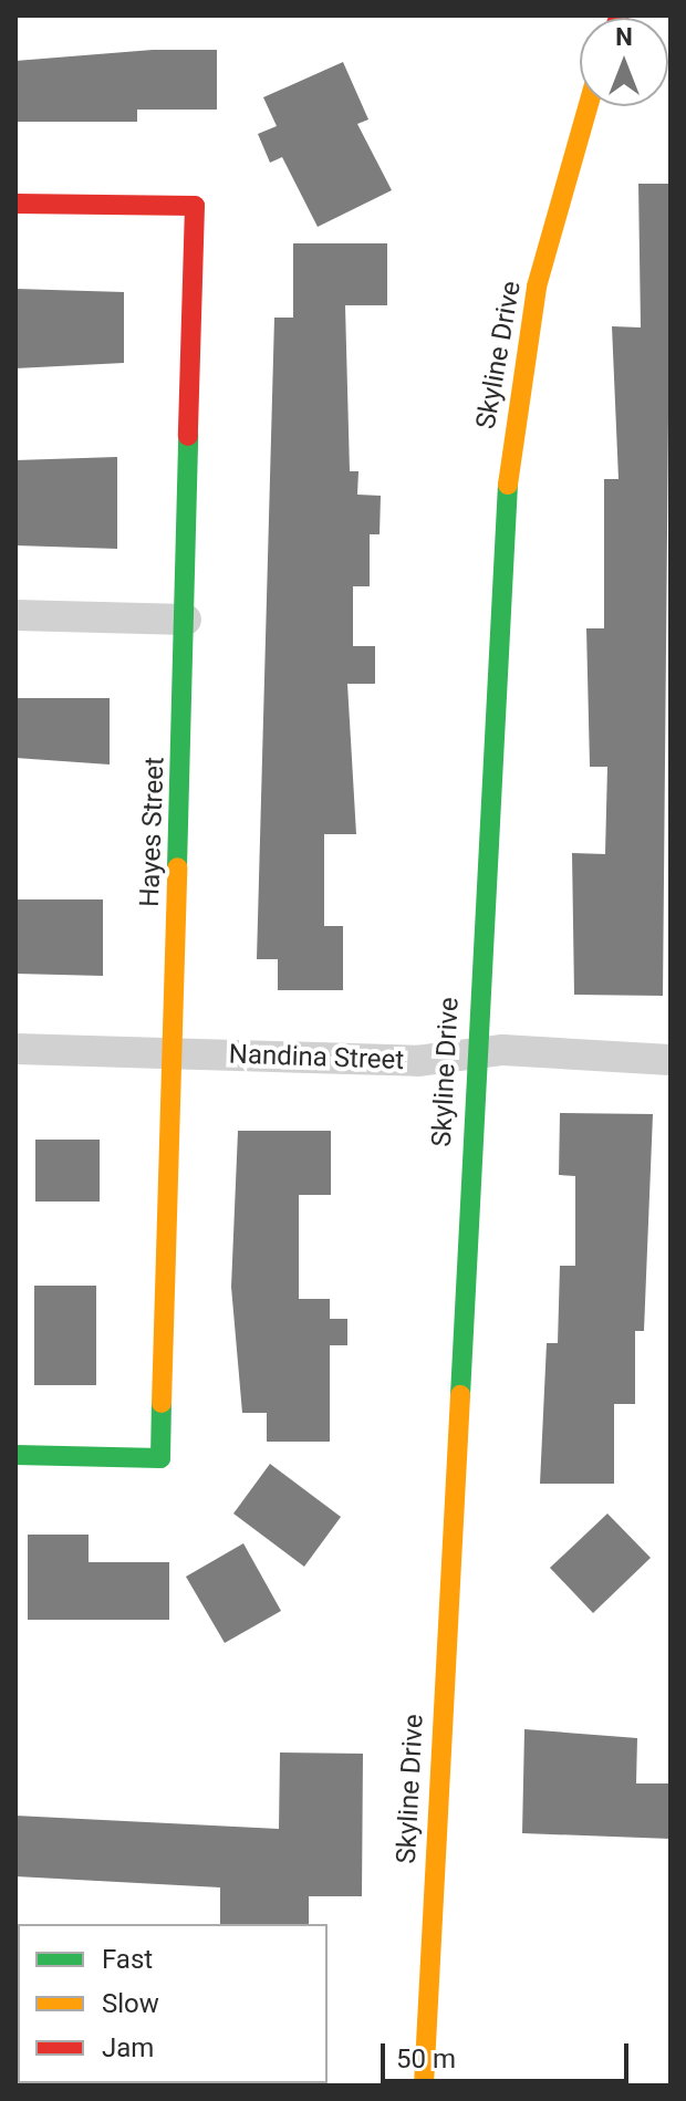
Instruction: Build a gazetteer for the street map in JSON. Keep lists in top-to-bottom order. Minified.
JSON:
{"streets":{"street":["Skyline Drive","Hayes Street","Nandina Street"]},"crossings":[["Skyline Drive","Nandina Street"],["Hayes Street","Nandina Street"]],"legend":["Fast","Slow","Jam"],"scale_bar":"50 m","north":"top"}
